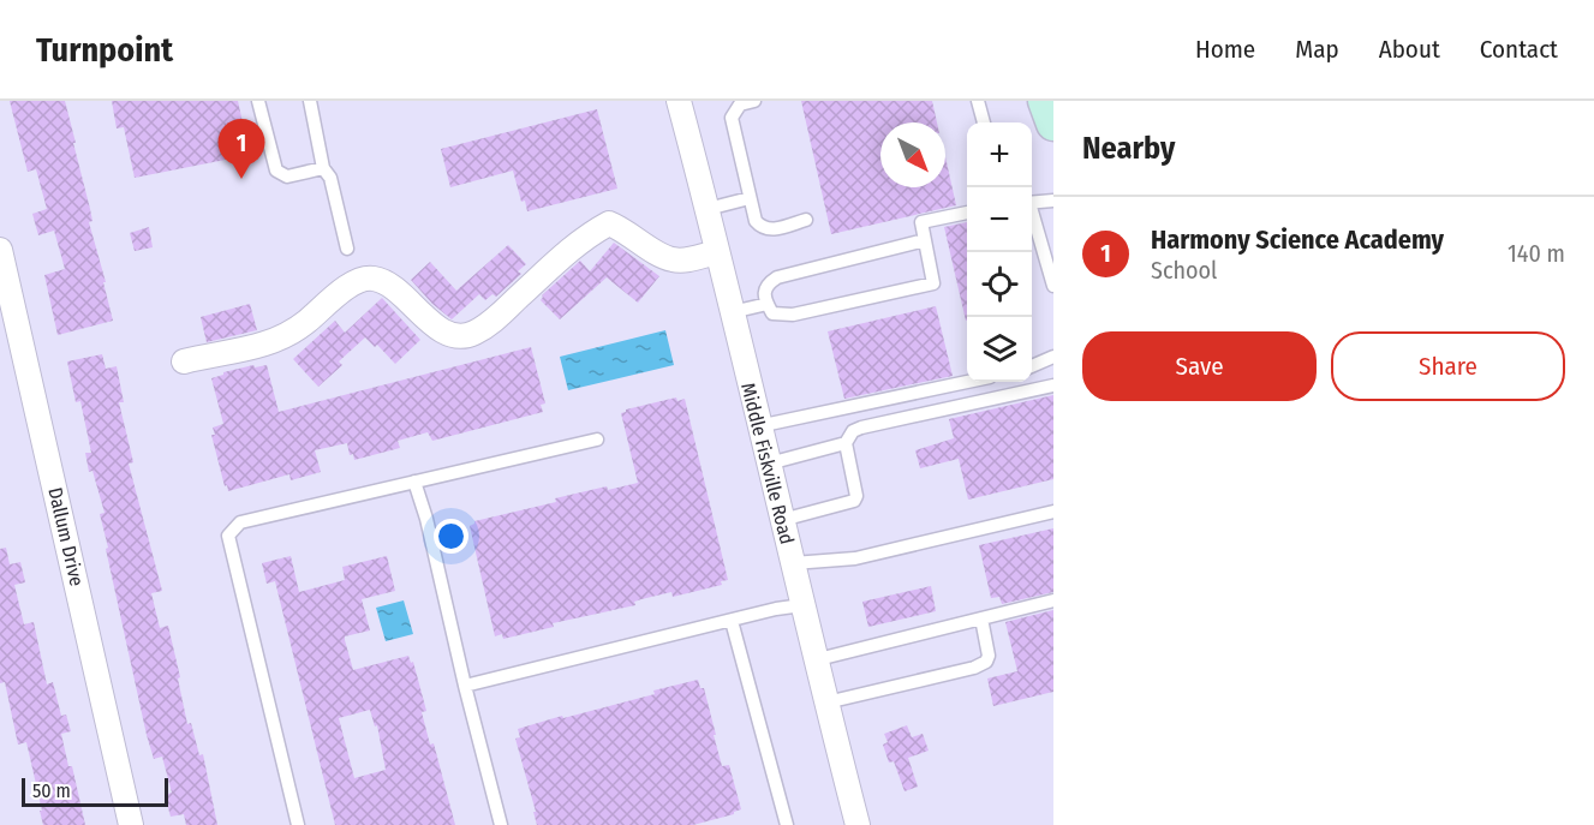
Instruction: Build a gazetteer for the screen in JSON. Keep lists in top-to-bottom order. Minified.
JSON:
{"streets":{"street":["Middle Fiskville Road","Dallum Drive"]},"scale_bar":"50 m","north":"bottom right","page":{"header":"Turnpoint","nav":["Home","Map","About","Contact"],"heading":"Nearby","pins":"1","map_buttons":["+","−"],"list":[{"mark":"1","name":"Harmony Science Academy","note":"School","value":"140 m"}],"buttons":["Save","Share"],"scale":"50 m"}}
